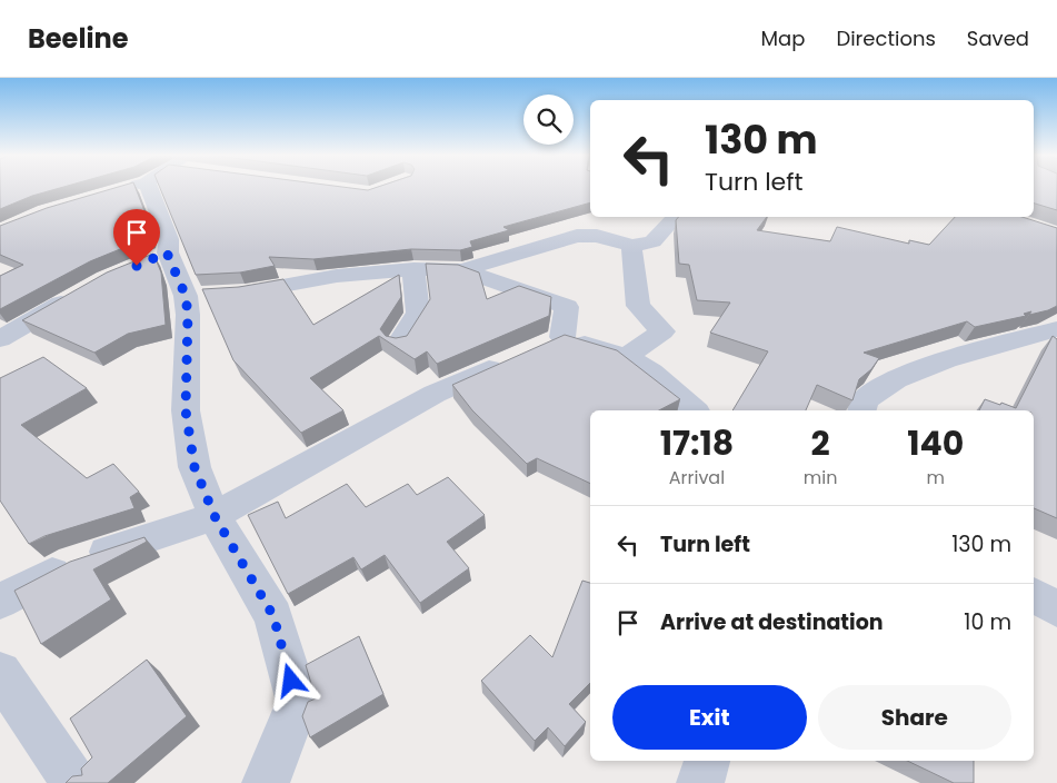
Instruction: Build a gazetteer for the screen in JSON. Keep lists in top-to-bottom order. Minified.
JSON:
{"page":{"header":"Beeline","nav":["Map","Directions","Saved"],"turn":["130 m","Turn left"],"eta":["17:18","Arrival","2","min","140","m"],"list":[{"name":"Turn left","value":"130 m"},{"name":"Arrive at destination","value":"10 m"}],"buttons":["Exit","Share"]}}
